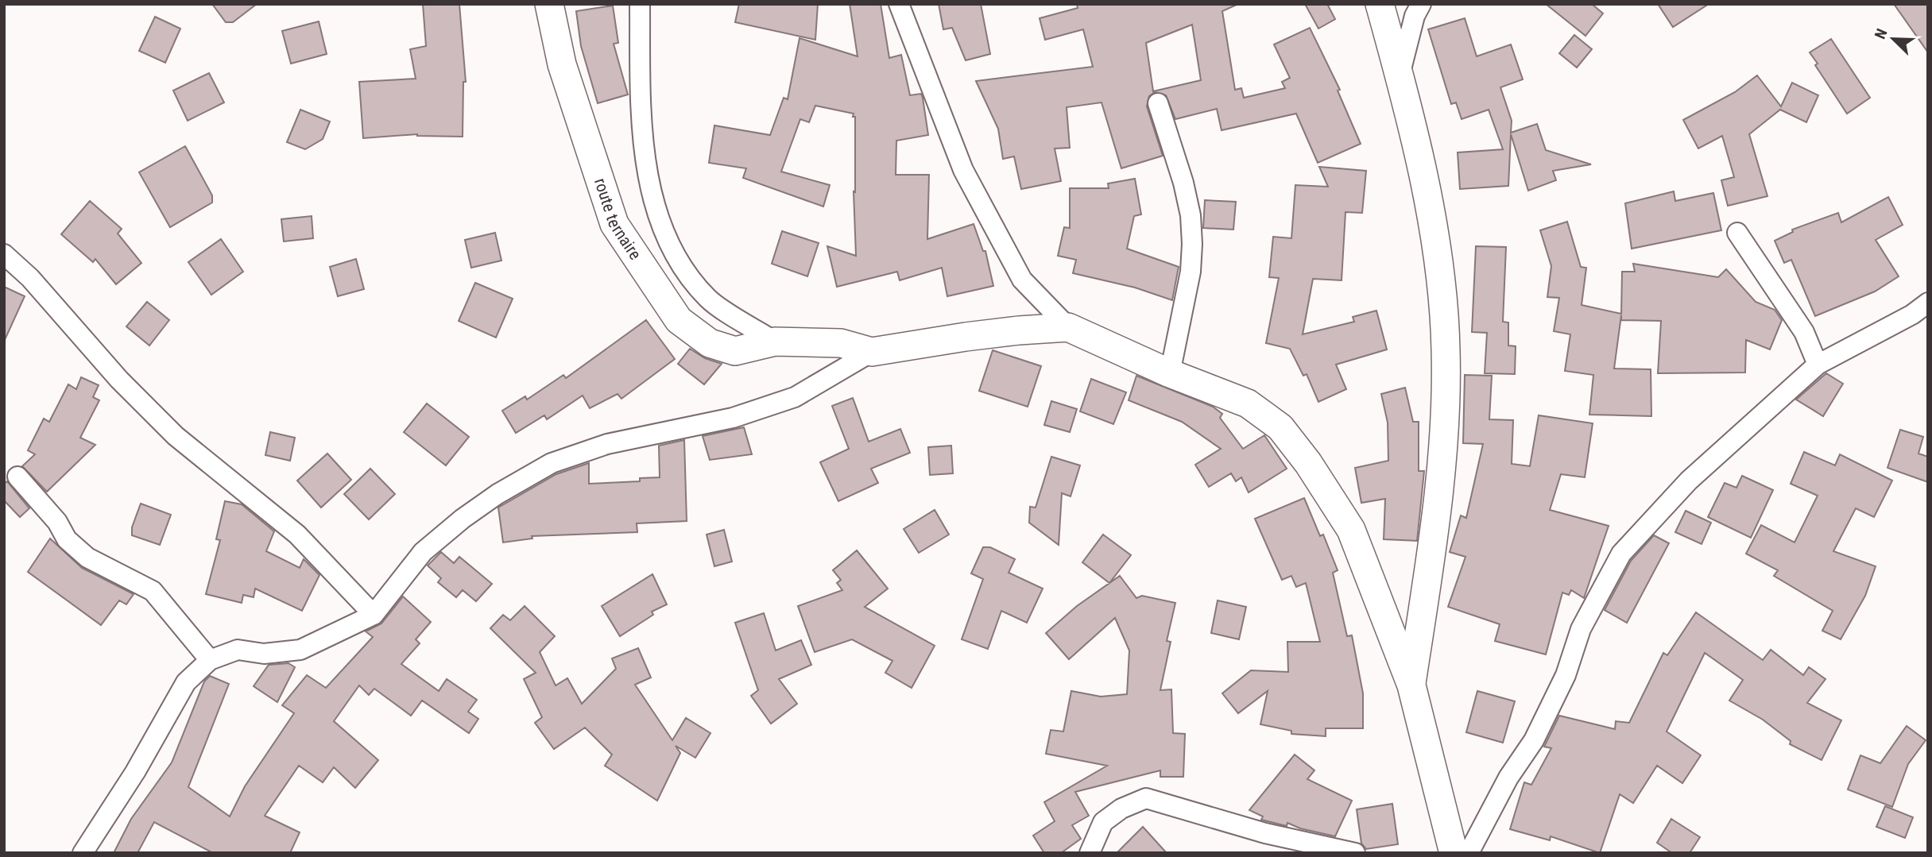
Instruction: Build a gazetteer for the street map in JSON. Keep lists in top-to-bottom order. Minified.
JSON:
{"streets":{"street":["route ternaire"]},"north":"top left"}
